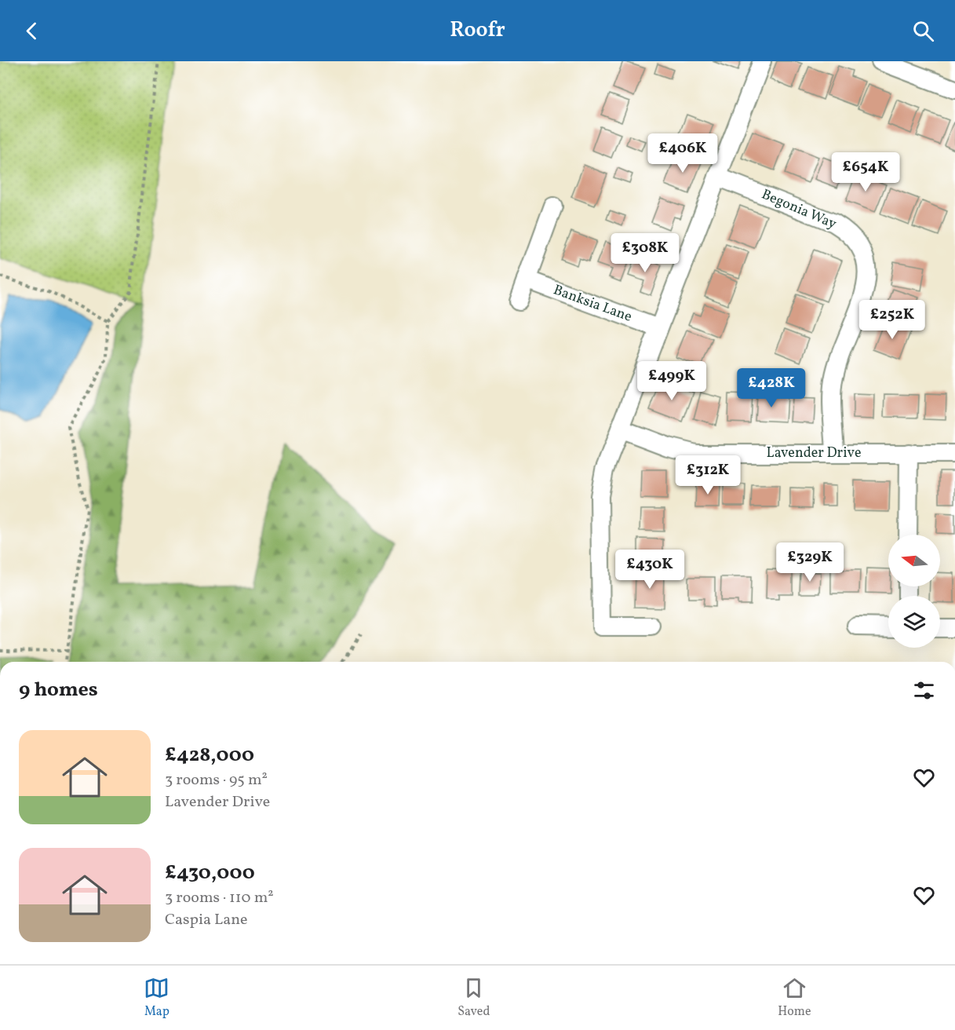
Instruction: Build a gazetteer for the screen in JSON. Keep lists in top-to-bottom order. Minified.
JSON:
{"streets":{"street":["Begonia Way","Banksia Lane","Lavender Drive"]},"crossings":[["Begonia Way","Lavender Drive"]],"north":"left","page":{"header":"Roofr","price":["£406K","£654K","£308K","£252K","£499K","£428K","£312K","£329K","£430K"],"heading":"9 homes","list":[{"name":"£428,000","note":"3 rooms · 95 m² · Lavender Drive"},{"name":"£430,000","note":"3 rooms · 110 m² · Caspia Lane"}],"tabs":["Map","Saved","Home"]}}
